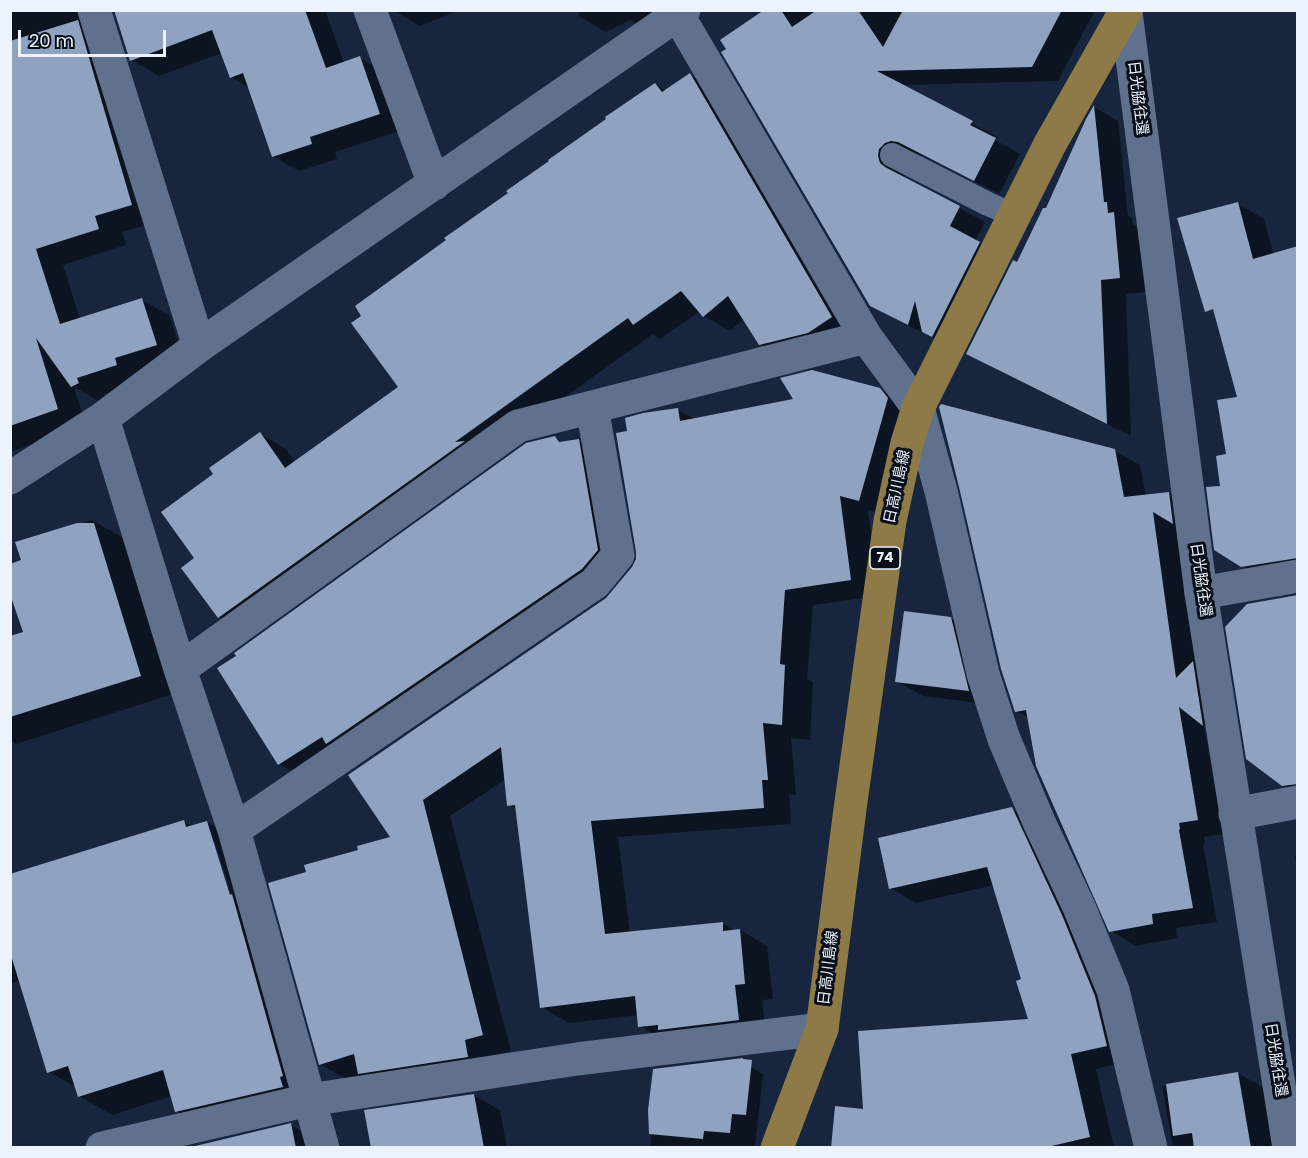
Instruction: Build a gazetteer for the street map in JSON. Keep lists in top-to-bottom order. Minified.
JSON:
{"streets":{"main road":["日高川島線","74"],"street":["日光脇往還"]},"crossings":[["日光脇往還","日高川島線"]],"scale_bar":"20 m"}
